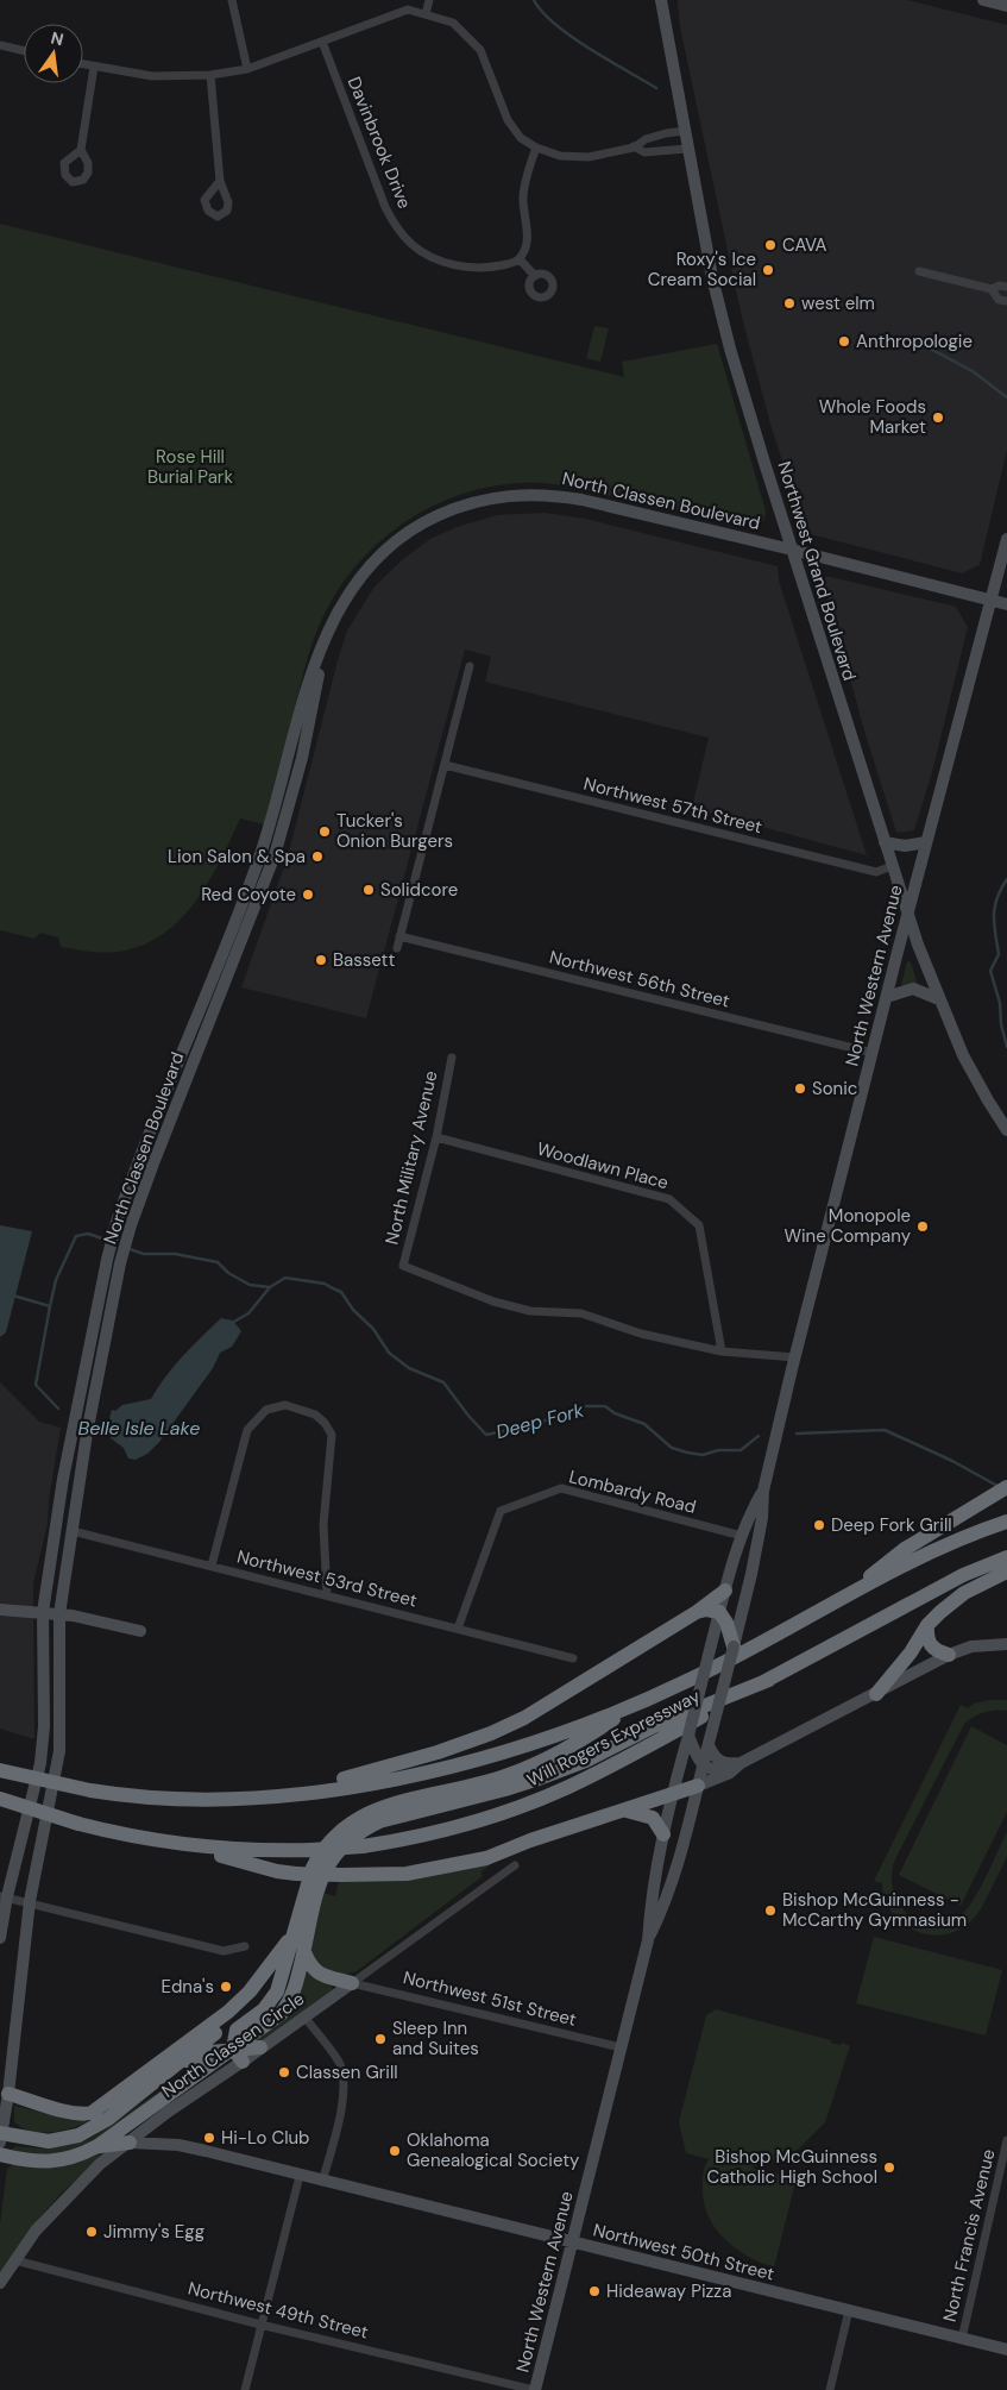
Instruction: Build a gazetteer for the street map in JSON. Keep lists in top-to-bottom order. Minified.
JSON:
{"streets":{"highway":["Will Rogers Expressway"],"main road":["North Classen Boulevard","Northwest Grand Boulevard","North Western Avenue","North Classen Circle","Northwest 50th Street"],"street":["Davinbrook Drive","Northwest 57th Street","Northwest 56th Street","North Military Avenue","Woodlawn Place","Lombardy Road","Northwest 53rd Street","Northwest 51st Street","North Francis Avenue","Northwest 49th Street"]},"crossings":[["North Classen Boulevard","Northwest Grand Boulevard"],["North Classen Boulevard","North Western Avenue"],["North Classen Boulevard","Northwest 53rd Street"],["Northwest Grand Boulevard","Northwest 57th Street"],["Northwest Grand Boulevard","North Western Avenue"],["North Western Avenue","Northwest 56th Street"],["North Western Avenue","Lombardy Road"],["North Western Avenue","Northwest 51st Street"],["North Western Avenue","Northwest 50th Street"],["North Western Avenue","Northwest 49th Street"],["North Military Avenue","Woodlawn Place"],["Lombardy Road","Northwest 53rd Street"],["Northwest 51st Street","North Classen Circle"],["North Classen Circle","Northwest 50th Street"],["North Classen Circle","Northwest 49th Street"],["North Francis Avenue","Northwest 50th Street"]],"water":["Deep Fork","Belle Isle Lake"],"parks":["Rose Hill Burial Park"],"places":["CAVA","Roxy's Ice Cream Social","west elm","Anthropologie","Whole Foods Market","Tucker's Onion Burgers","Lion Salon & Spa","Solidcore","Red Coyote","Bassett","Sonic","Monopole Wine Company","Deep Fork Grill","Bishop McGuinness - McCarthy Gymnasium","Edna's","Sleep Inn and Suites","Classen Grill","Hi-Lo Club","Oklahoma Genealogical Society","Bishop McGuinness Catholic High School","Jimmy's Egg","Hideaway Pizza"],"north":"top"}
